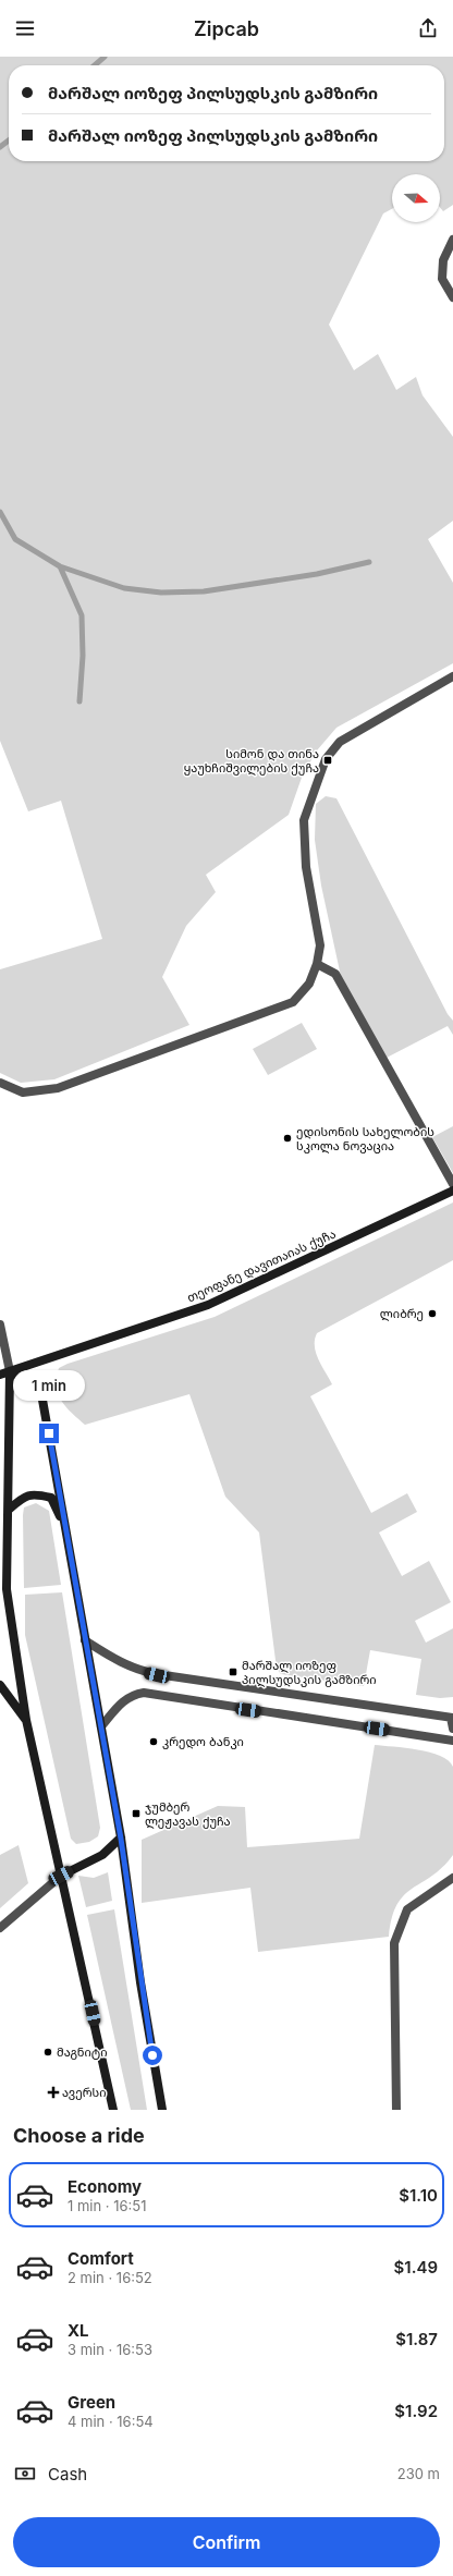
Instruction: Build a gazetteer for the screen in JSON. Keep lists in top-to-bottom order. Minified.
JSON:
{"streets":{"main road":["თეოფანე დავითაიას ქუჩა"]},"places":{"transit":["სიმონ და თინა ყაუხჩიშვილების ქუჩა","მარშალ იოზეფ პილსუდსკის გამზირი","ჯუმბერ ლეჟავას ქუჩა"],"other":["ედისონის სახელობის სკოლა ნოვაცია","ლიბრე","კრედო ბანკი","მაგნიტი"],"health":["ავერსი"]},"north":"right","page":{"header":"Zipcab","banner":["მარშალ იოზეფ პილსუდსკის გამზირი","მარშალ იოზეფ პილსუდსკის გამზირი"],"bubble":"1 min","heading":"Choose a ride","list":[{"name":"Economy","note":"1 min · 16:51","value":"$1.10"},{"name":"Comfort","note":"2 min · 16:52","value":"$1.49"},{"name":"XL","note":"3 min · 16:53","value":"$1.87"},{"name":"Green","note":"4 min · 16:54","value":"$1.92"}],"pay":["Cash","230 m"],"buttons":"Confirm"}}
